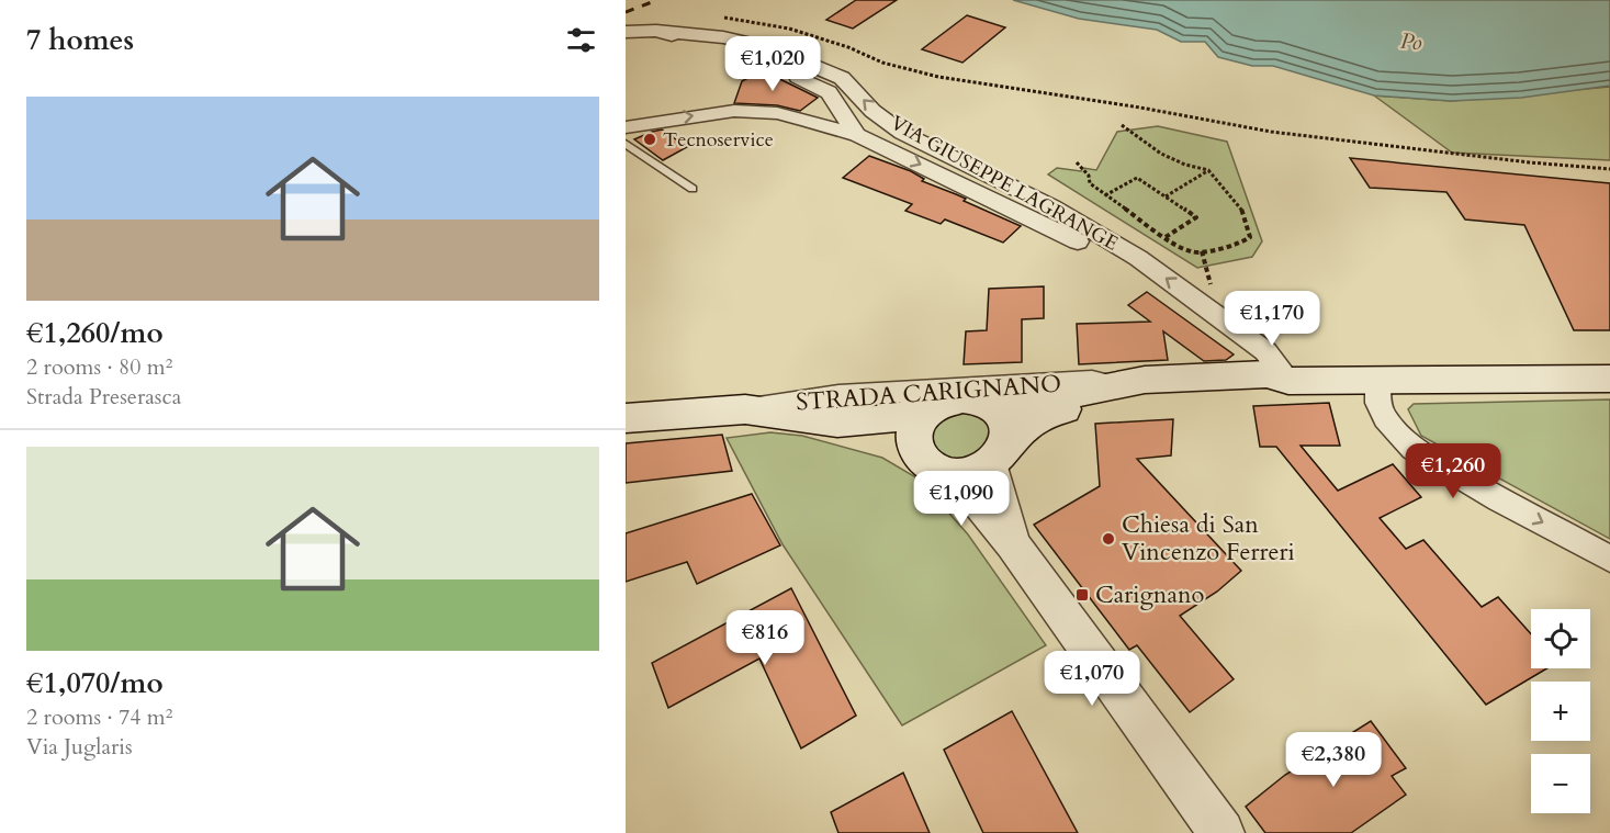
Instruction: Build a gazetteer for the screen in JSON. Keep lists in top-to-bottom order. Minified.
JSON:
{"streets":{"main road":["STRADA CARIGNANO"],"street":["VIA GIUSEPPE LAGRANGE"]},"crossings":[["VIA GIUSEPPE LAGRANGE","STRADA CARIGNANO"]],"water":["Po"],"places":{"other":["Tecnoservice","Chiesa di San Vincenzo Ferreri"],"transit":["Carignano"]},"page":{"heading":"7 homes","price":["€1,020","€1,170","€1,260","€1,090","€816","€1,070","€2,380"],"list":[{"name":"€1,260/mo","note":"2 rooms · 80 m² · Strada Preserasca"},{"name":"€1,070/mo","note":"2 rooms · 74 m² · Via Juglaris"}],"map_buttons":["+","−"]}}
